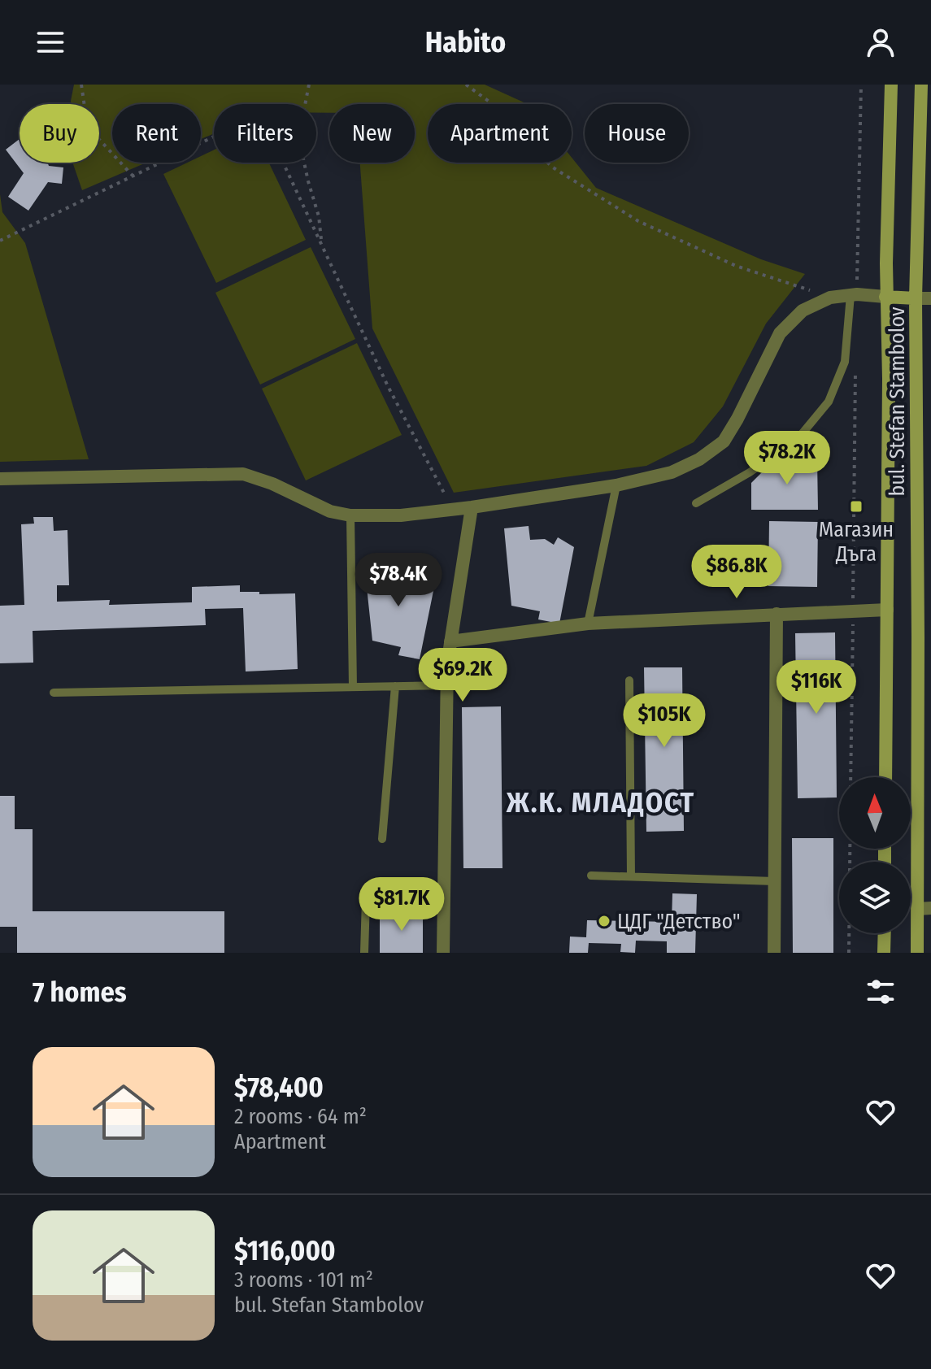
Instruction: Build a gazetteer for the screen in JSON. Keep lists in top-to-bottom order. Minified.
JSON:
{"streets":{"main road":["bul. Stefan Stambolov"]},"districts":["Ж.К. МЛАДОСТ"],"places":{"transit":["Магазин Дъга"],"other":["ЦДГ \"Детство\""]},"north":"top","page":{"header":"Habito","chip":["Buy","Rent","Filters","New","Apartment","House"],"price":["$78.2K","$86.8K","$78.4K","$69.2K","$116K","$105K","$81.7K"],"heading":"7 homes","list":[{"name":"$78,400","note":"2 rooms · 64 m² · Apartment"},{"name":"$116,000","note":"3 rooms · 101 m² · bul. Stefan Stambolov"}]}}
